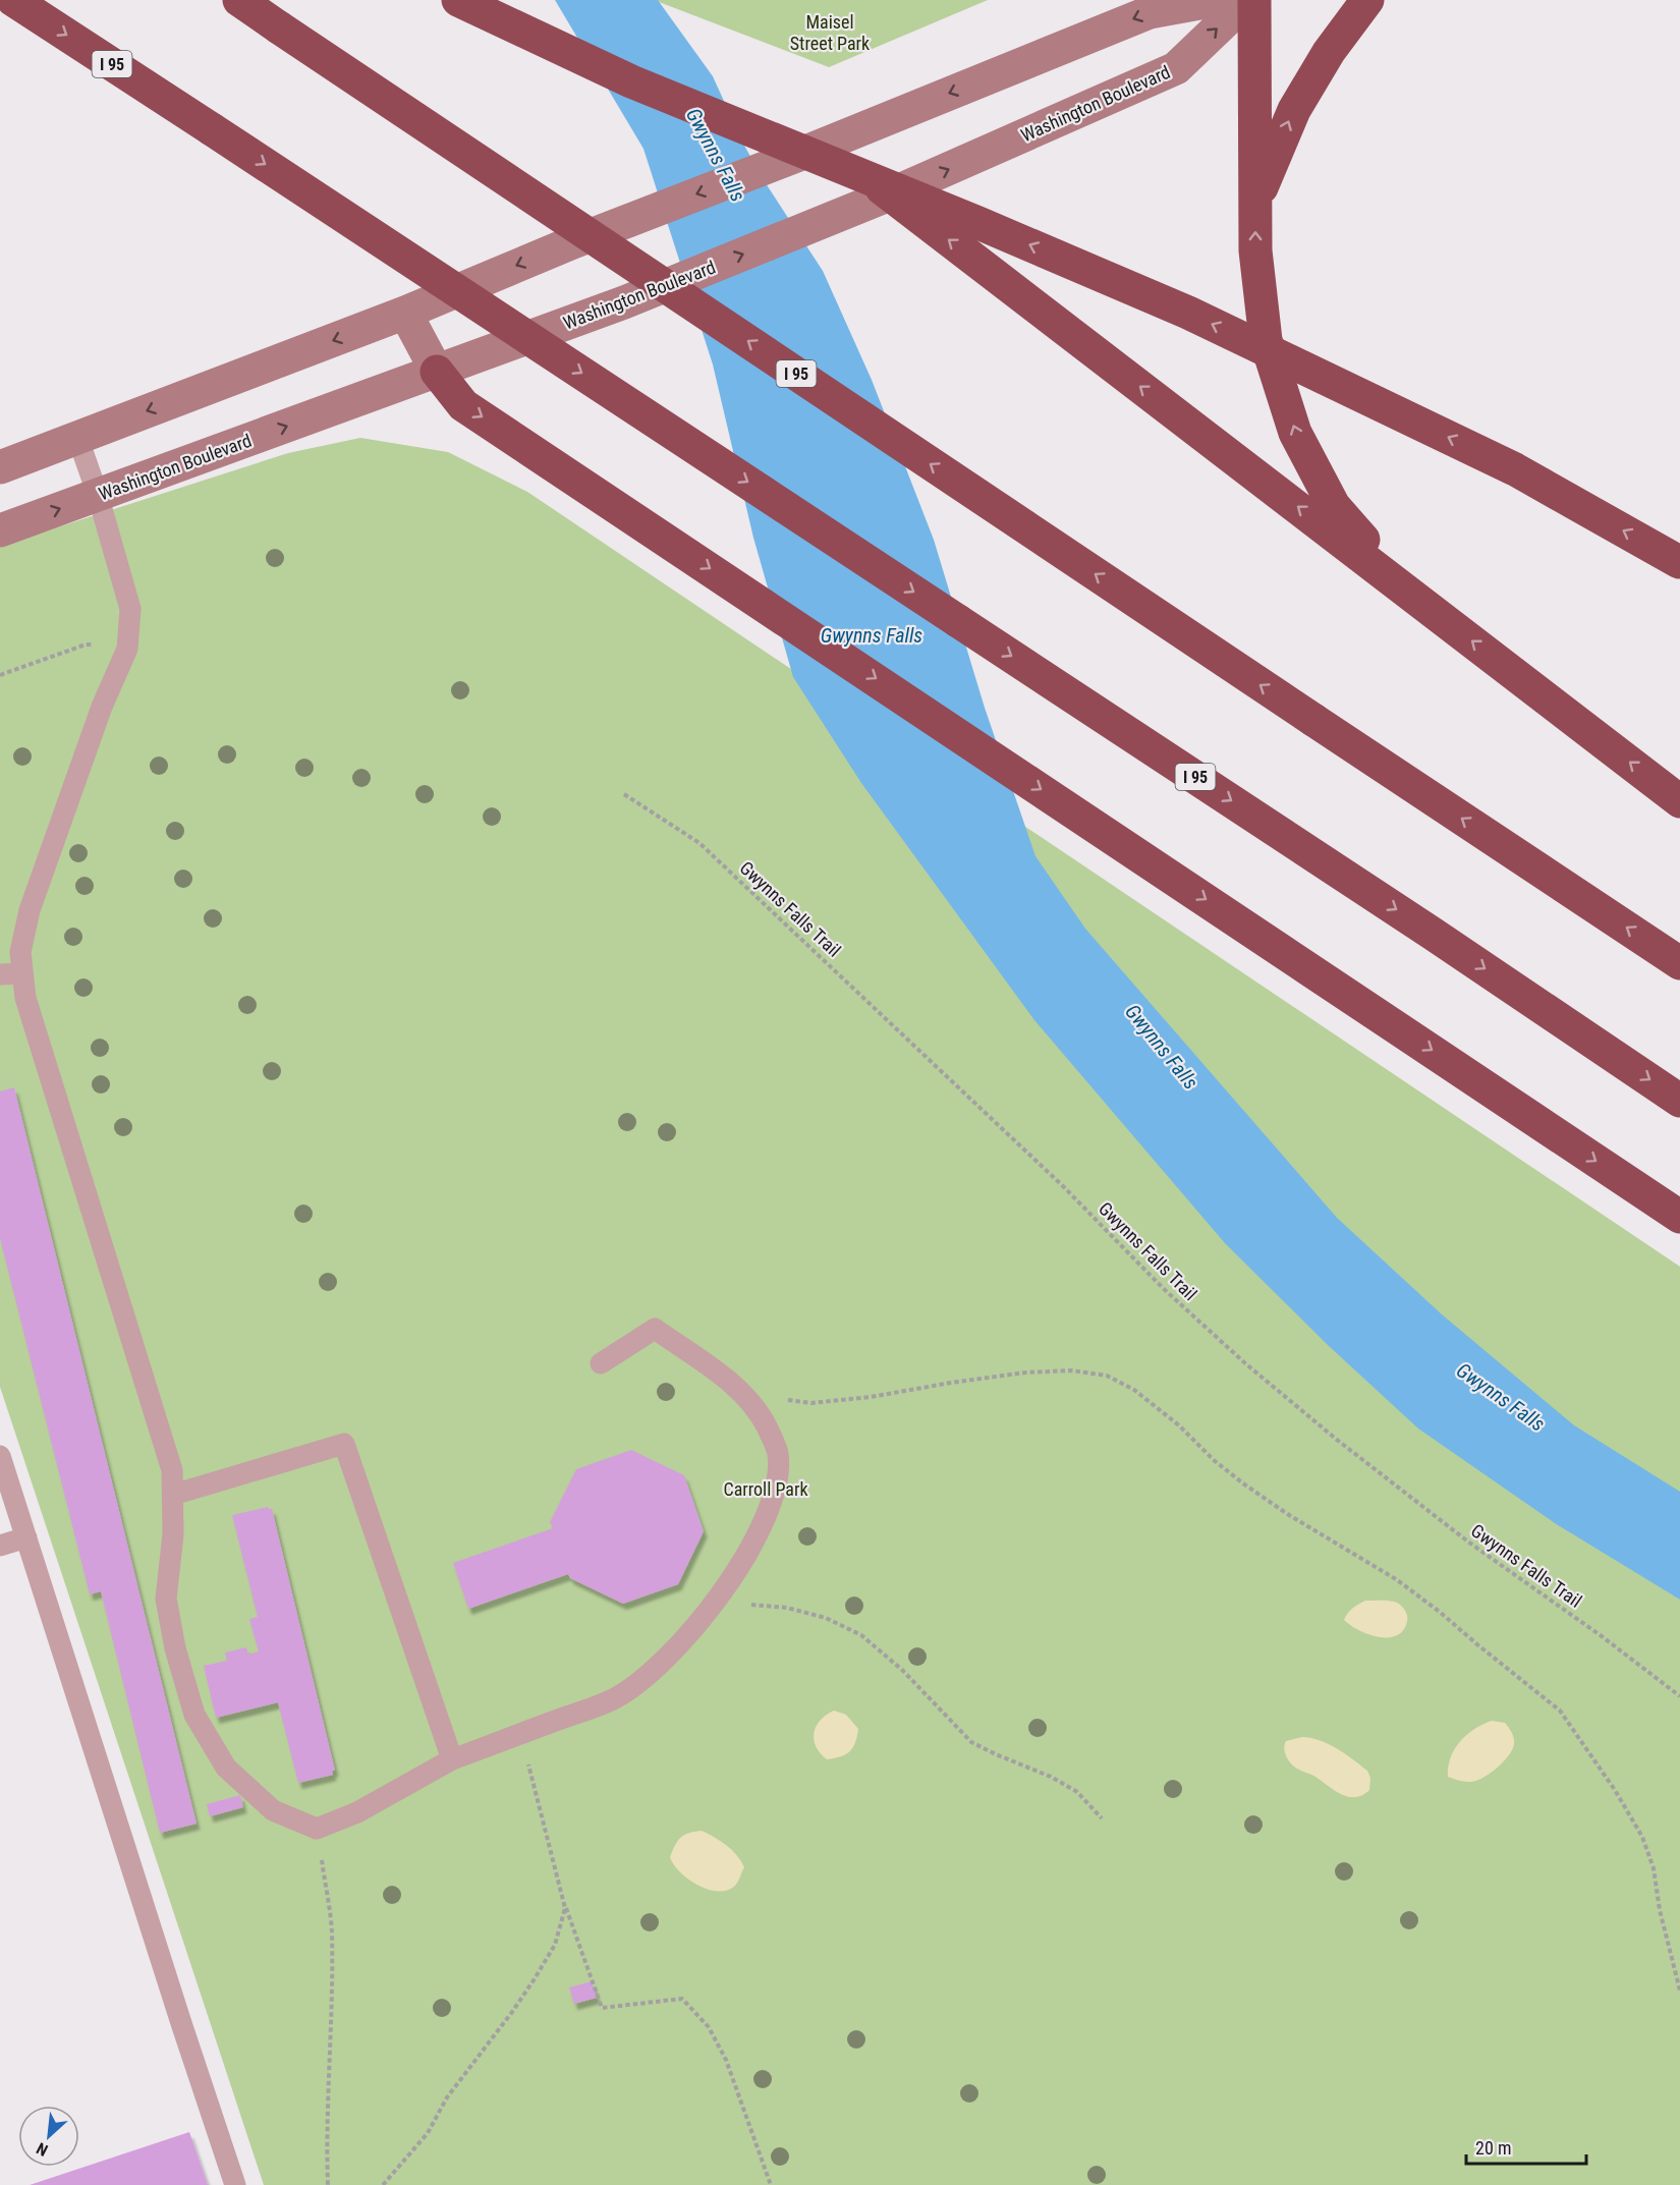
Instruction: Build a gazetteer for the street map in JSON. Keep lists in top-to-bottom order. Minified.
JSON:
{"streets":{"highway":["I 95"],"main road":["Washington Boulevard"],"path":["Gwynns Falls Trail"]},"water":["Gwynns Falls"],"parks":["Maisel Street Park","Carroll Park"],"scale_bar":"20 m","north":"bottom left"}
